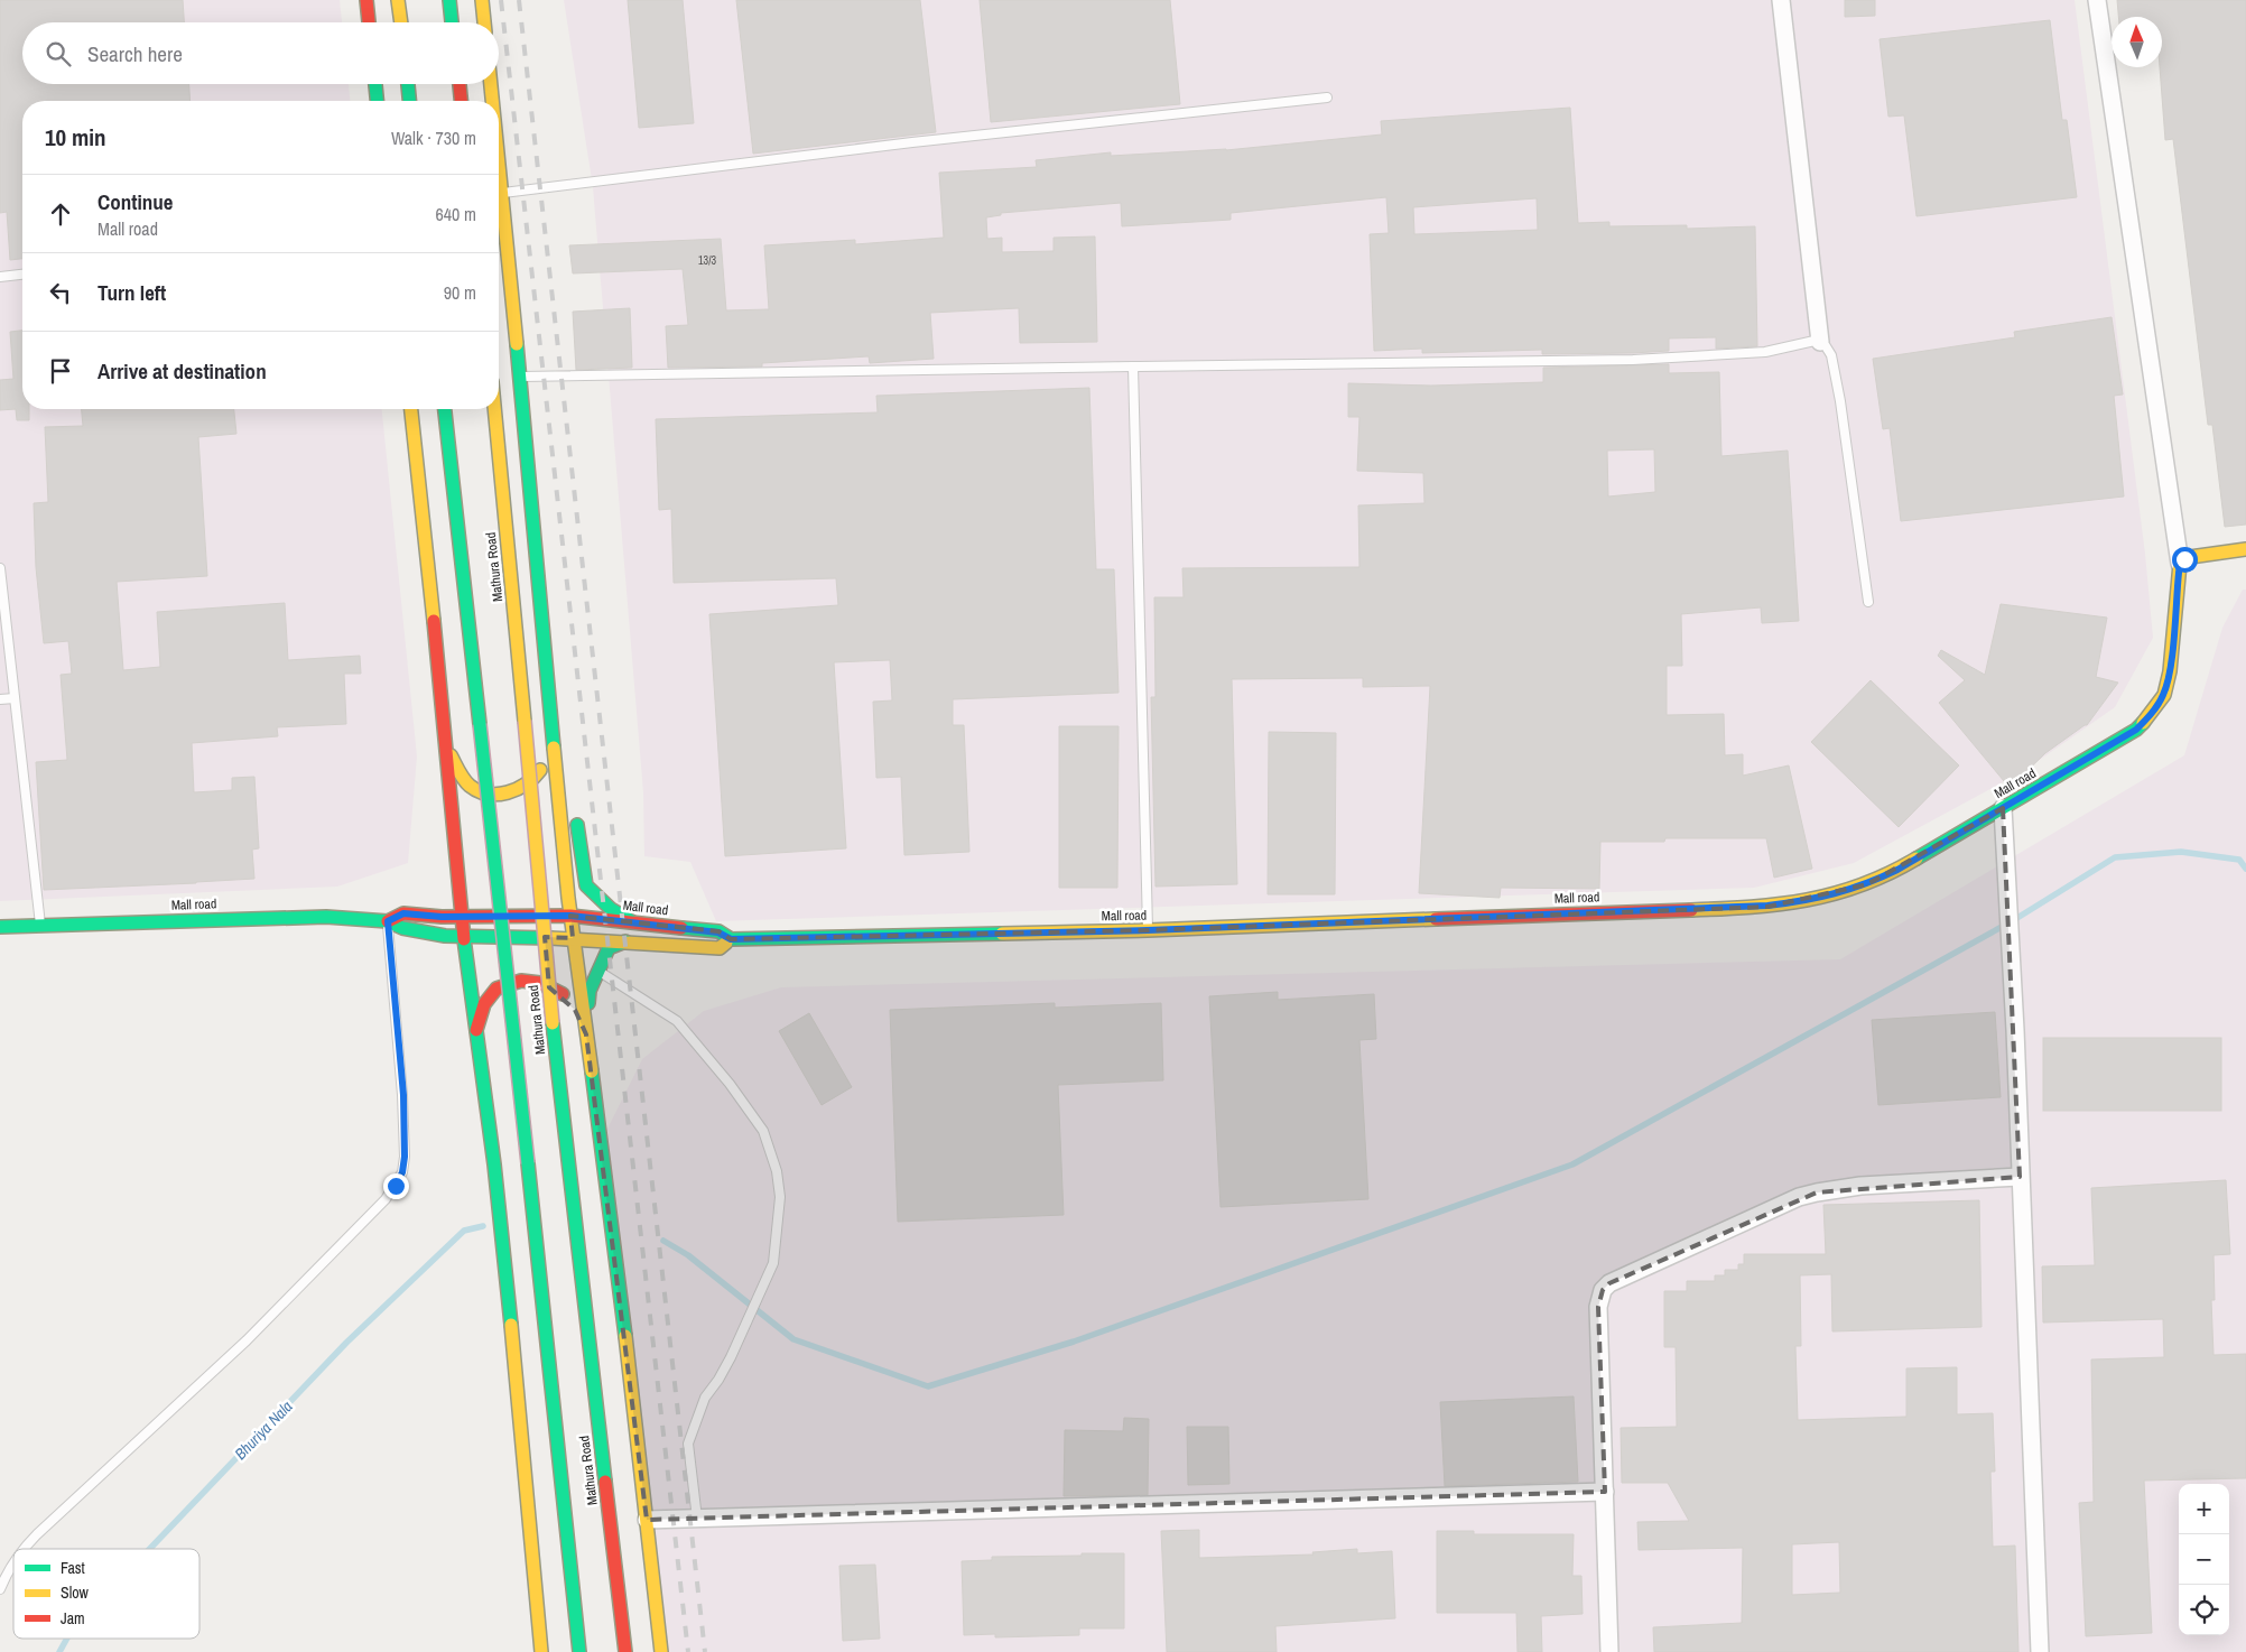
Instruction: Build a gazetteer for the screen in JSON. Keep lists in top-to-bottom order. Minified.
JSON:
{"streets":{"main road":["Mathura Road","Mall road"]},"water":["Bhuriya Nala"],"house_numbers":["13/3"],"legend":["Fast","Slow","Jam"],"north":"top","page":{"search":"Search here","heading":["10 min","Walk · 730 m"],"list":[["Continue","Mall road","640 m"],["Turn left","90 m"],"Arrive at destination"],"map_buttons":["+","−"]}}
